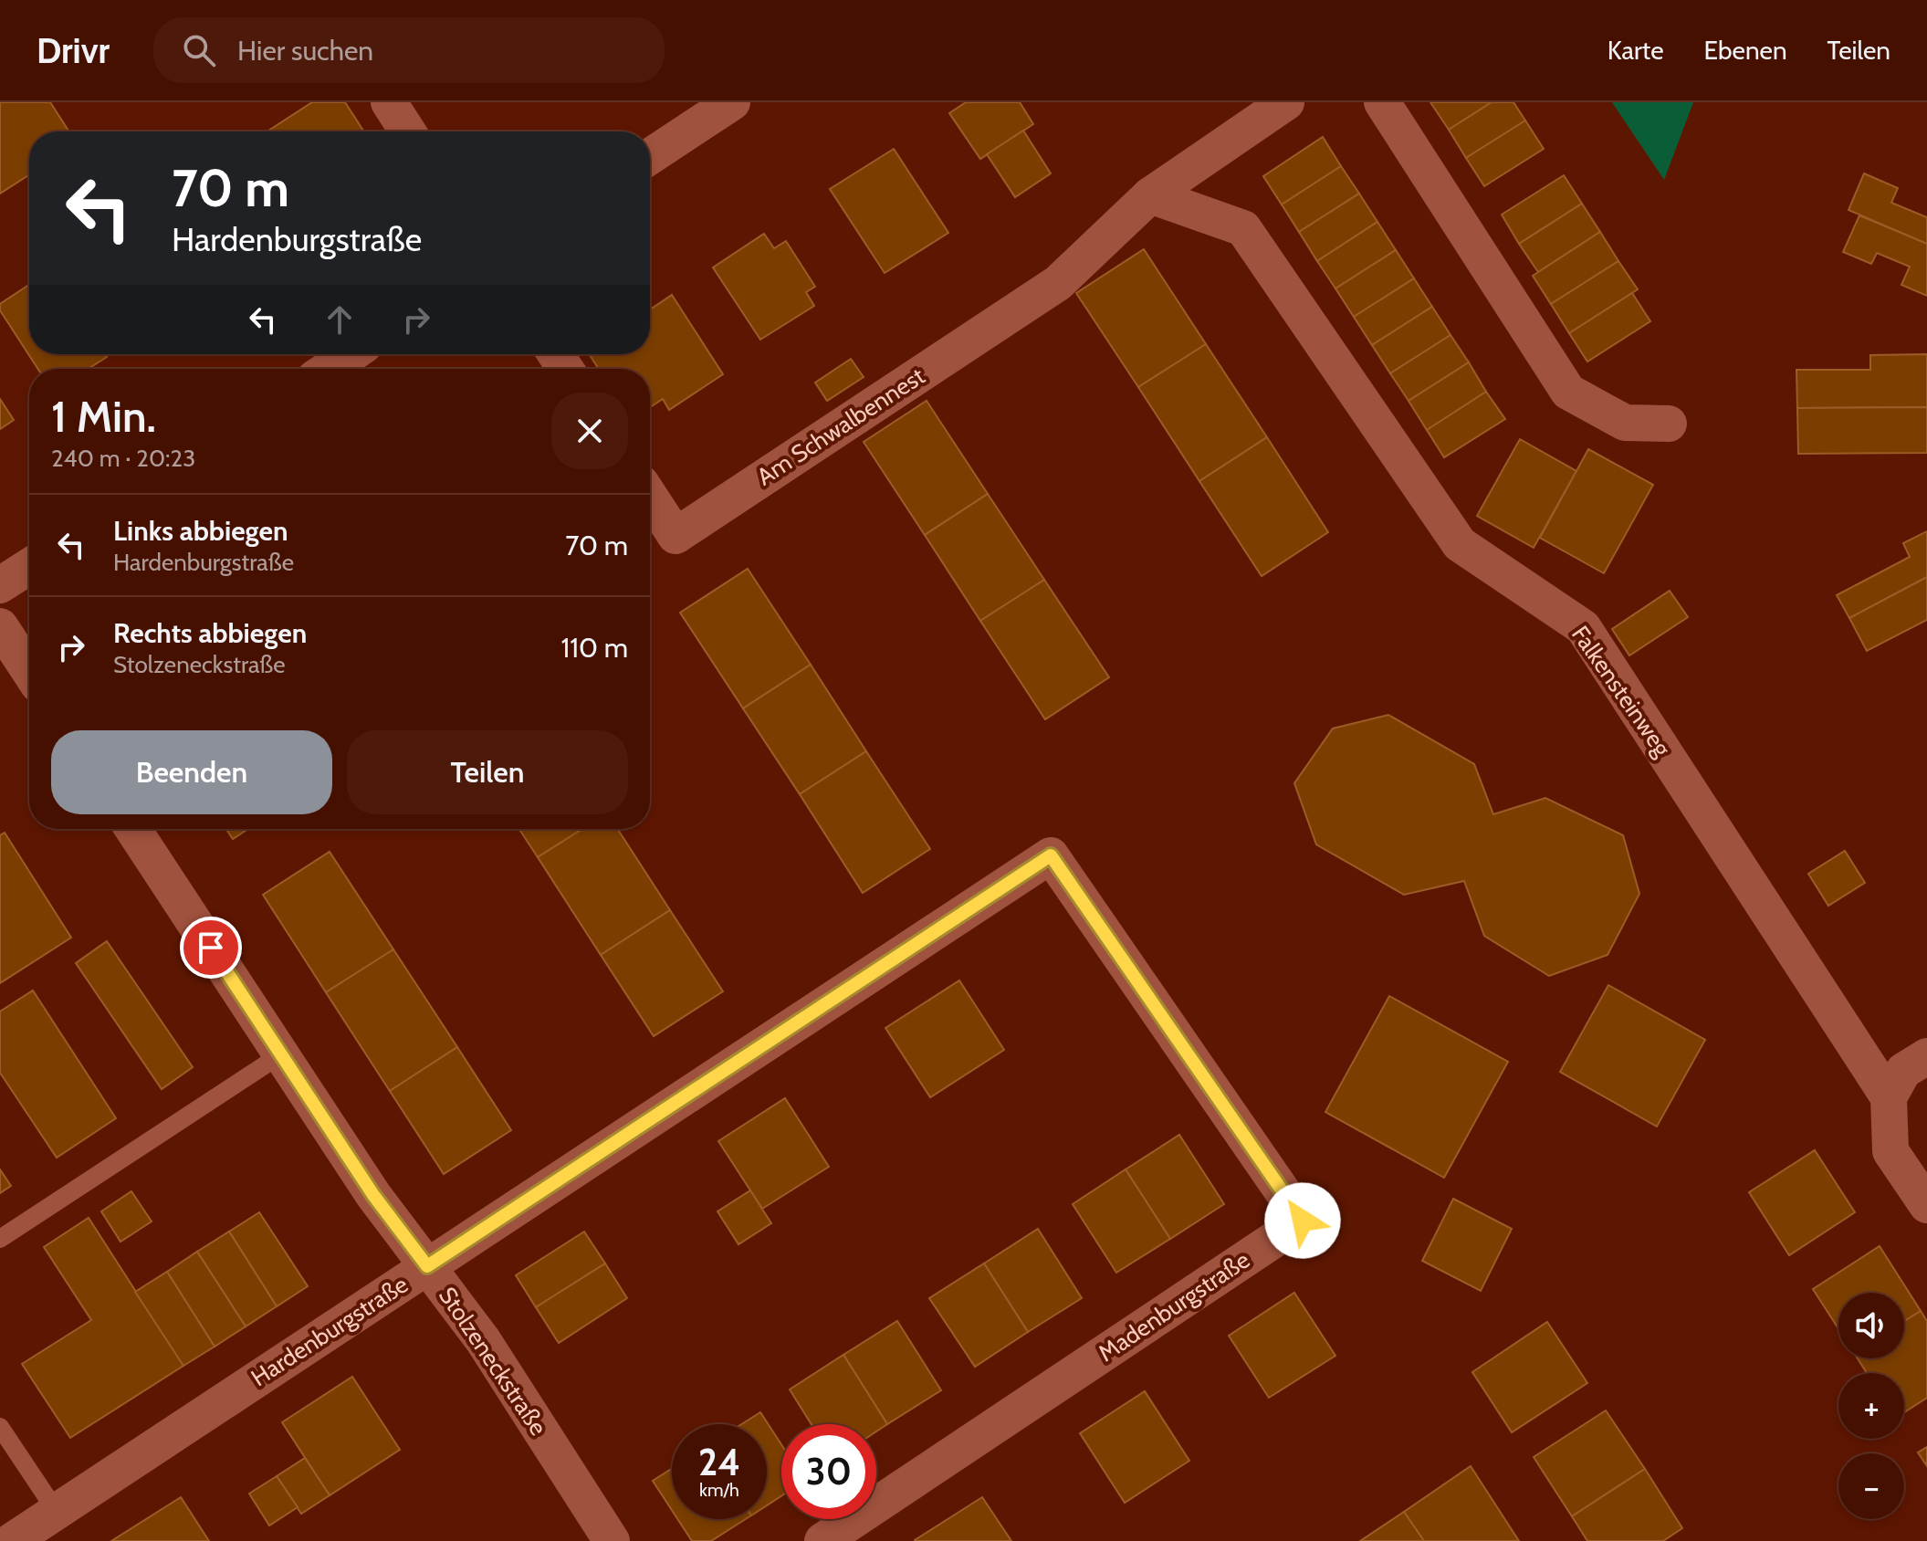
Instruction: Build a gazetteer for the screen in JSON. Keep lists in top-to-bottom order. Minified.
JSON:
{"streets":{"street":["Am Schwalbennest","Falkensteinweg","Madenburgstraße","Hardenburgstraße","Stolzeneckstraße"]},"crossings":[["Am Schwalbennest","Falkensteinweg"],["Madenburgstraße","Hardenburgstraße"],["Hardenburgstraße","Stolzeneckstraße"]],"page":{"header":"Drivr","search":"Hier suchen","nav":["Karte","Ebenen","Teilen"],"turn":["70 m","Hardenburgstraße"],"heading":["1 Min.","240 m · 20:23"],"list":[{"name":"Links abbiegen","note":"Hardenburgstraße","value":"70 m"},{"name":"Rechts abbiegen","note":"Stolzeneckstraße","value":"110 m"}],"buttons":["Beenden","Teilen"],"map_buttons":["+","−"],"speed":"24 km/h","limit":"30"}}
